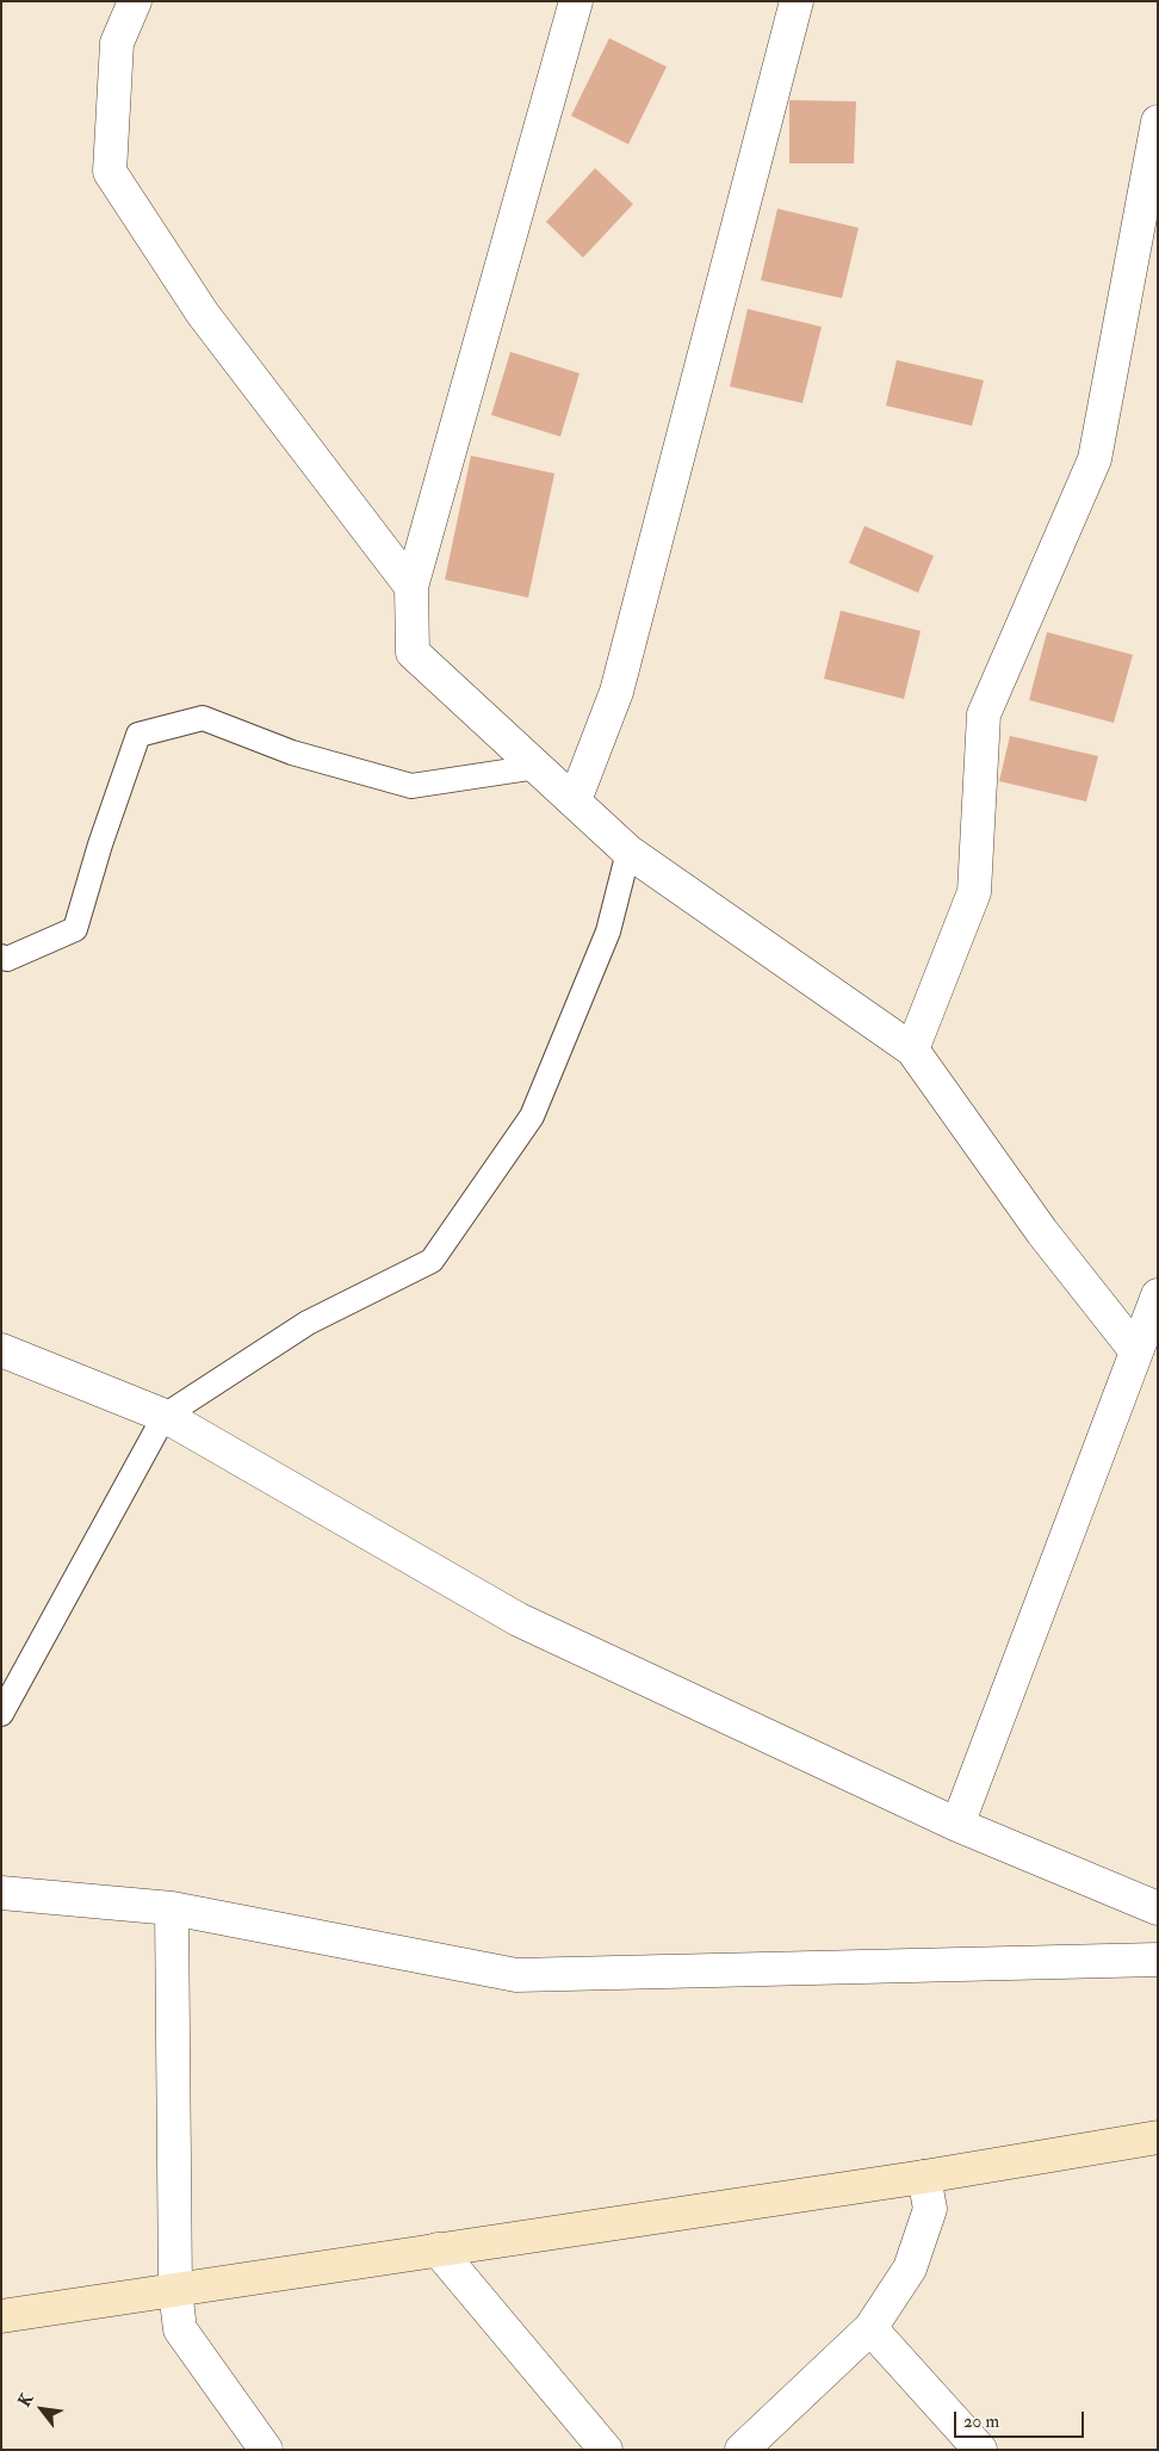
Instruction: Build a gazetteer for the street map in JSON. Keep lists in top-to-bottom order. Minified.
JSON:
{"scale_bar":"20 m","north":"top left"}
